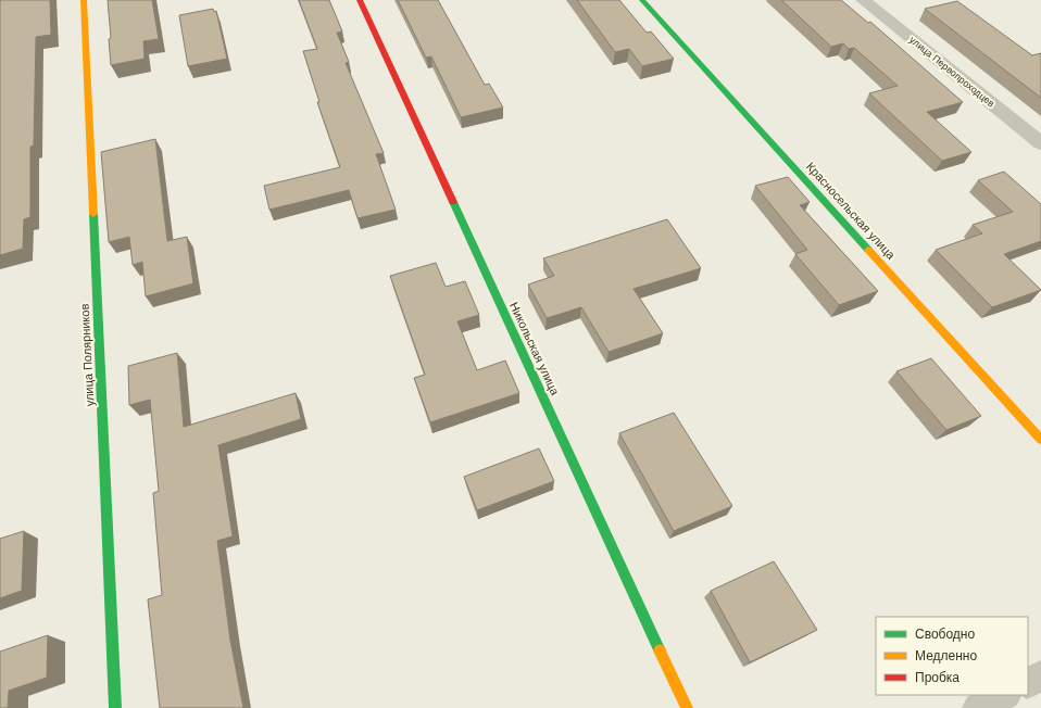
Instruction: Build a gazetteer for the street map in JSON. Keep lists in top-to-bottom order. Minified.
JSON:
{"streets":{"street":["улица Первопроходцев","Красносельская улица","Никольская улица","улица Полярников"]},"legend":["Свободно","Медленно","Пробка"]}
